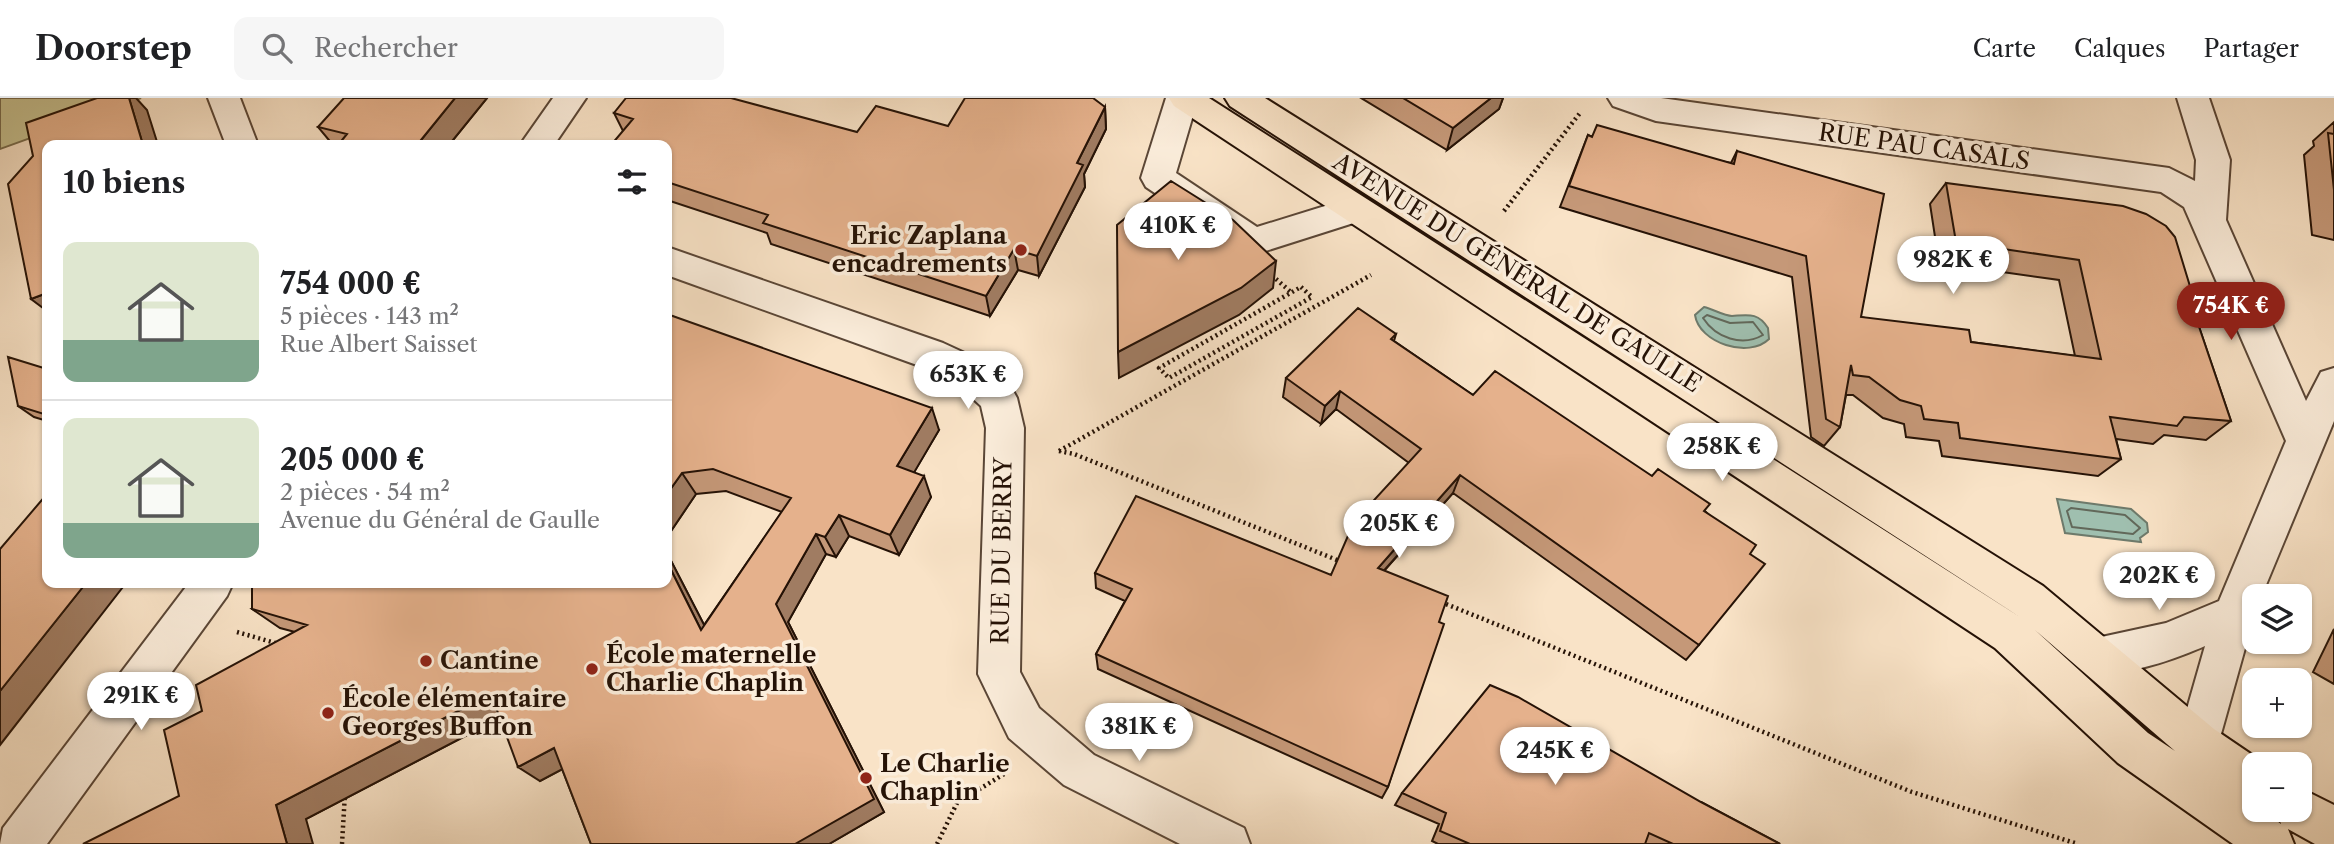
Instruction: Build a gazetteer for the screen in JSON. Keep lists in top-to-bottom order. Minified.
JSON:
{"streets":{"main road":["AVENUE DU GÉNÉRAL DE GAULLE"],"street":["RUE PAU CASALS","RUE DU BERRY"]},"places":["Eric Zaplana encadrements","Cantine","École maternelle Charlie Chaplin","École élémentaire Georges Buffon","Le Charlie Chaplin"],"page":{"header":"Doorstep","search":"Rechercher","nav":["Carte","Calques","Partager"],"heading":"10 biens","price":["410K €","982K €","754K €","653K €","258K €","205K €","202K €","291K €","381K €","245K €"],"list":[{"name":"754 000 €","note":"5 pièces · 143 m² · Rue Albert Saisset"},{"name":"205 000 €","note":"2 pièces · 54 m² · Avenue du Général de Gaulle"}],"map_buttons":["+","−"]}}
